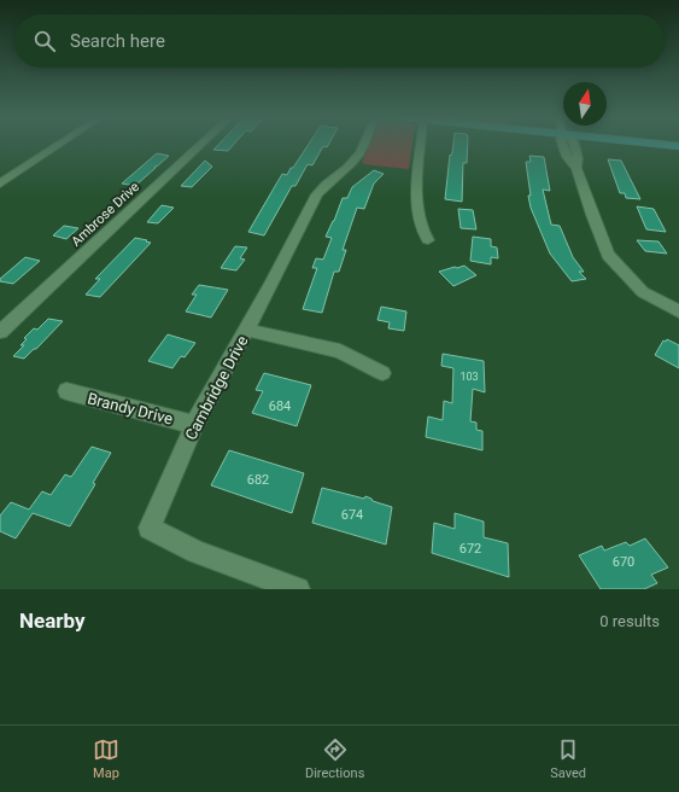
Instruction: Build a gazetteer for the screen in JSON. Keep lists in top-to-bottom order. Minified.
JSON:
{"streets":{"street":["Ambrose Drive","Cambridge Drive","Brandy Drive"]},"crossings":[["Cambridge Drive","Brandy Drive"]],"house_numbers":["103","684","682","674","672","670"],"north":"top","page":{"search":"Search here","heading":["Nearby","0 results"],"nav":["Map","Directions","Saved"]}}
